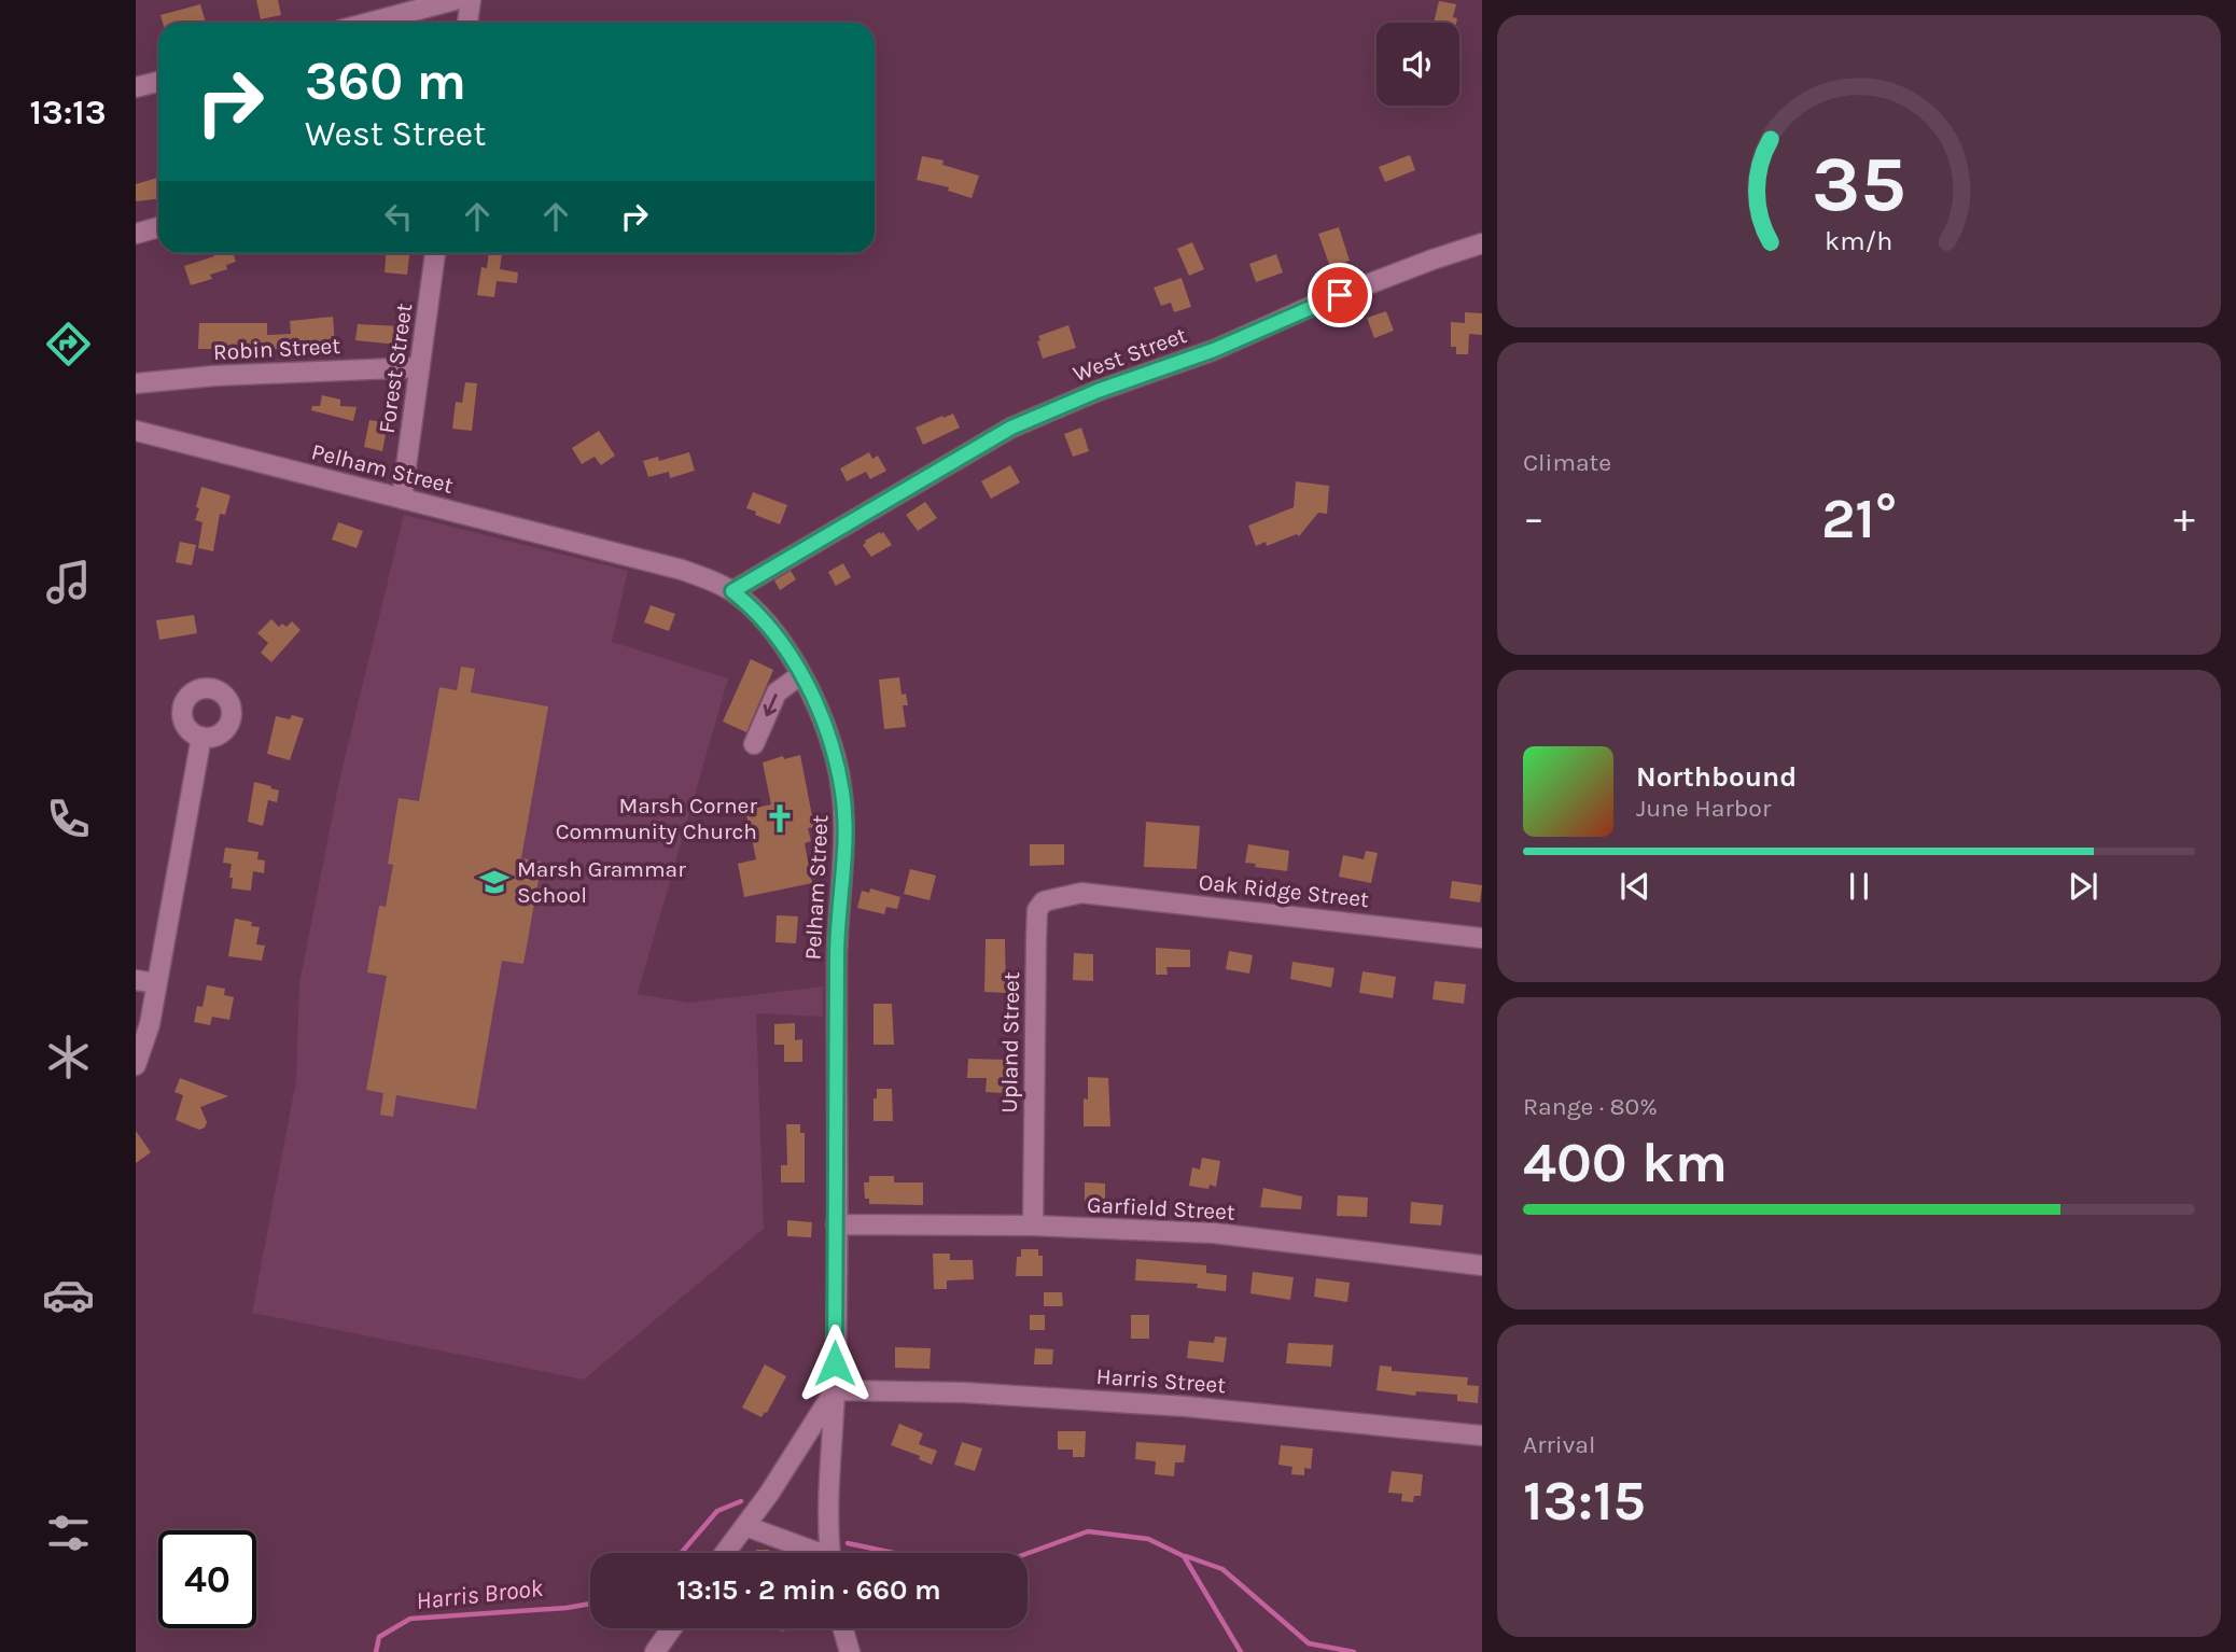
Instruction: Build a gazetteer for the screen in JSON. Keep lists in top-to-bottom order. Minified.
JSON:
{"streets":{"street":["Robin Street","West Street","Forest Street","Pelham Street","Oak Ridge Street","Upland Street","Garfield Street","Harris Street"]},"crossings":[["Robin Street","Forest Street"],["West Street","Pelham Street"],["Forest Street","Pelham Street"],["Pelham Street","Garfield Street"],["Pelham Street","Harris Street"],["Oak Ridge Street","Upland Street"],["Upland Street","Garfield Street"]],"water":["Harris Brook"],"places":{"church":["Marsh Corner Community Church"],"school or university":["Marsh Grammar School"]},"page":{"tabs":"13:13","turn":["360 m","West Street"],"tile":["Climate",["Range · 80%","400 km"],["Arrival","13:15"]],"heat":["−","21°","+"],"song":["Northbound","June Harbor"],"limit":"40","trip":"13:15 · 2 min · 660 m","gauge":["35","km/h"]}}
